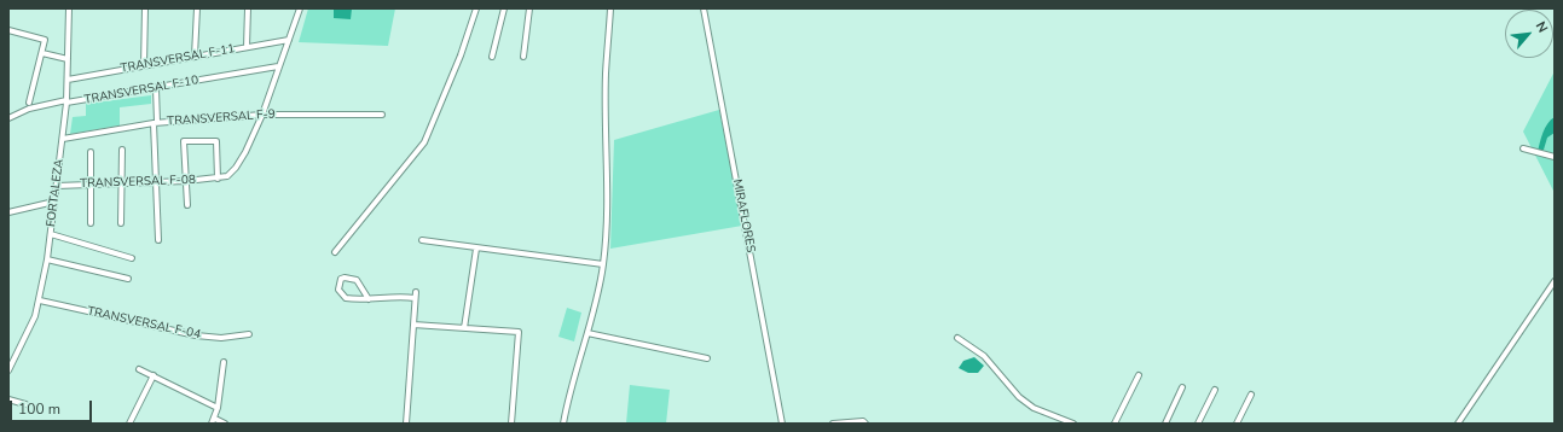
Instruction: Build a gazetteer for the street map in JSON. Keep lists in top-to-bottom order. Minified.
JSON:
{"streets":{"street":["TRANSVERSAL F-11","TRANSVERSAL F-10","TRANSVERSAL F-9","TRANSVERSAL F-08","FORTALEZA","MIRAFLORES","TRANSVERSAL F-04"]},"crossings":[["TRANSVERSAL F-11","FORTALEZA"],["TRANSVERSAL F-10","FORTALEZA"],["TRANSVERSAL F-9","FORTALEZA"],["TRANSVERSAL F-08","FORTALEZA"],["FORTALEZA","TRANSVERSAL F-04"]],"scale_bar":"100 m","north":"top right"}
